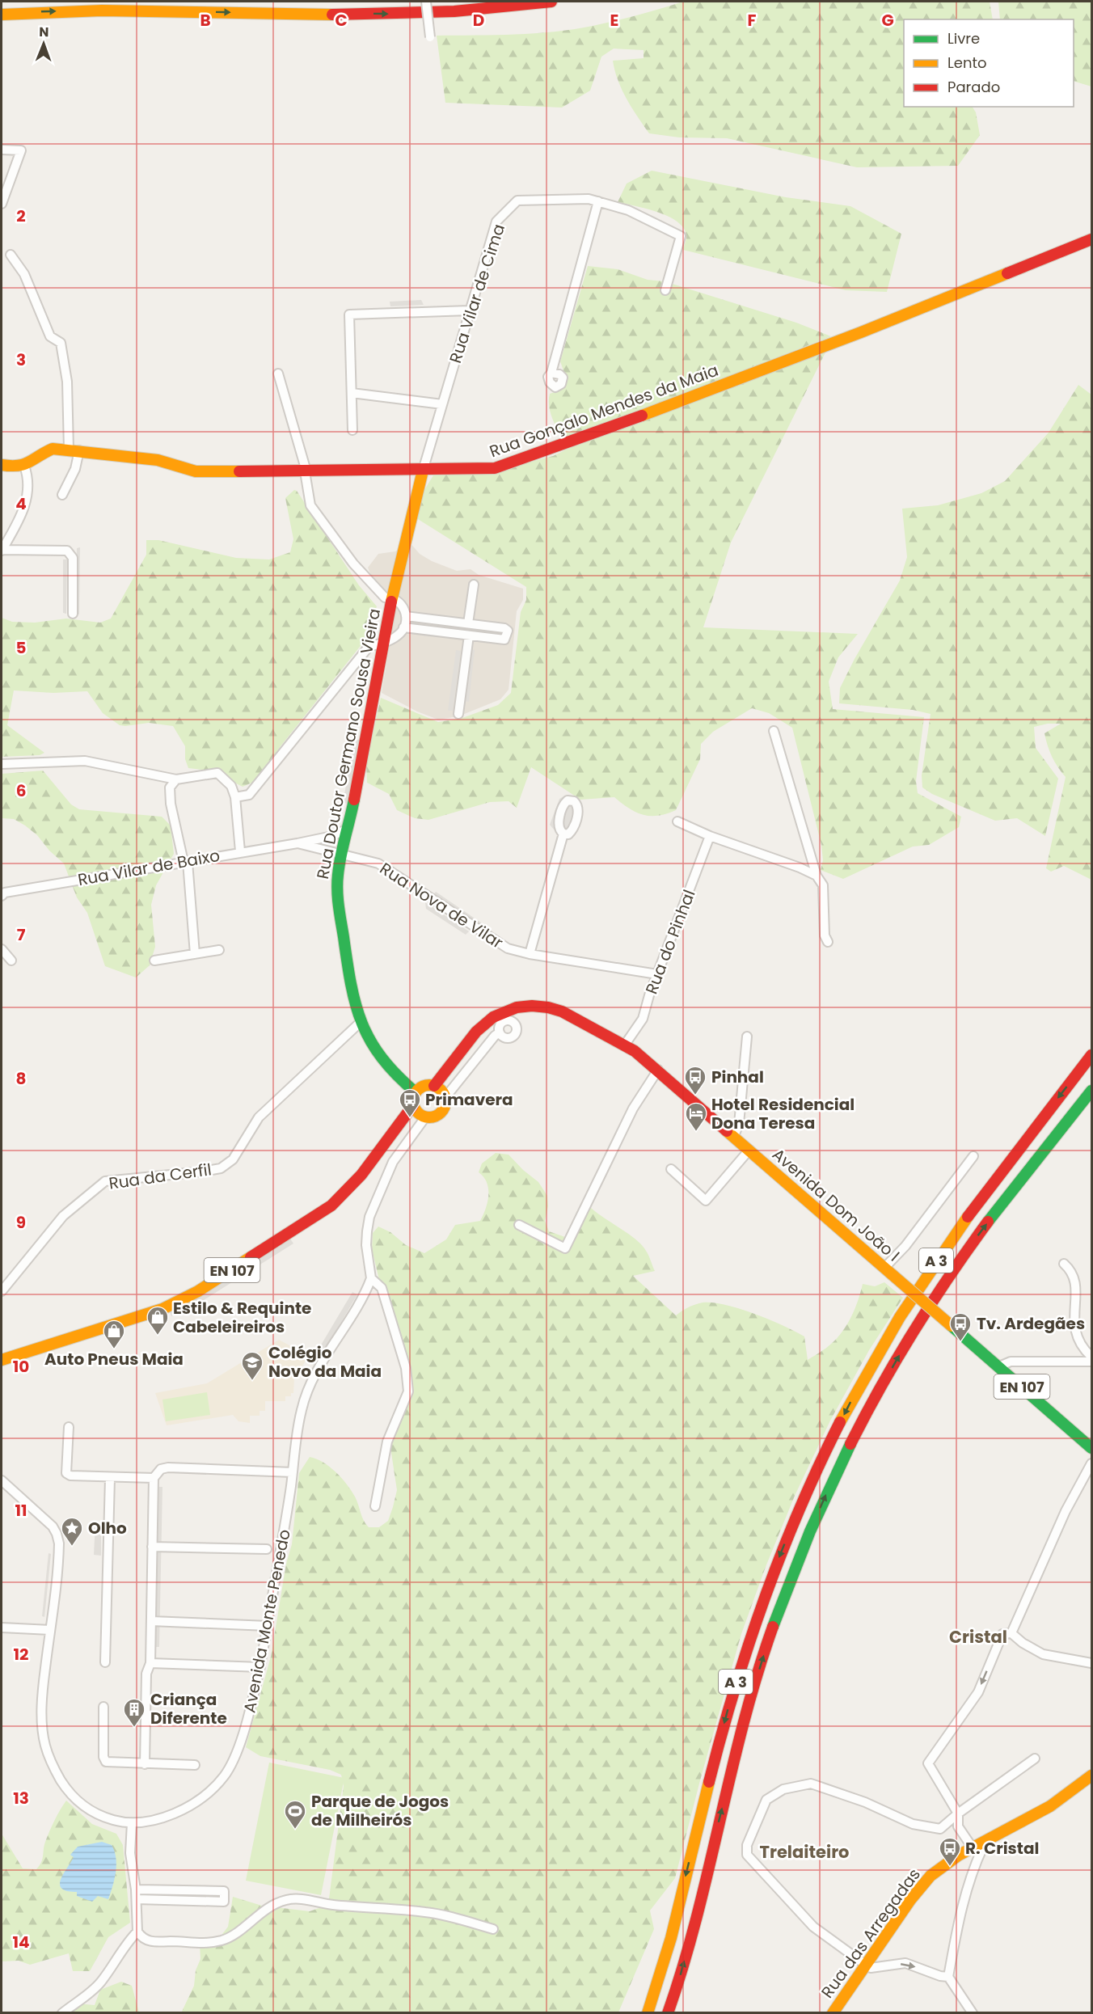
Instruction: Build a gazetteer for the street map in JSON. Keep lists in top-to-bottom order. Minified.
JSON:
{"streets":{"main road":["Rua Gonçalo Mendes da Maia","Rua Doutor Germano Sousa Vieira","Avenida Dom João I","A 3","EN 107","Rua das Arregadas"],"street":["Rua Vilar de Cima","Rua Vilar de Baixo","Rua Nova de Vilar","Rua do Pinhal","Rua da Cerfil","Avenida Monte Penedo"]},"crossings":[["Rua Vilar de Cima","Rua Gonçalo Mendes da Maia"],["Rua Vilar de Cima","Rua Doutor Germano Sousa Vieira"],["Rua Gonçalo Mendes da Maia","Rua Doutor Germano Sousa Vieira"],["Rua Doutor Germano Sousa Vieira","Rua Vilar de Baixo"],["Rua Doutor Germano Sousa Vieira","Rua Nova de Vilar"],["Rua Doutor Germano Sousa Vieira","Rua da Cerfil"],["Rua Doutor Germano Sousa Vieira","Avenida Dom João I"],["Rua Doutor Germano Sousa Vieira","EN 107"],["Rua Vilar de Baixo","Rua Nova de Vilar"],["Rua Nova de Vilar","Rua do Pinhal"],["Rua do Pinhal","Avenida Dom João I"],["Avenida Dom João I","EN 107"]],"districts":["Cristal","Trelaiteiro"],"places":{"bus stop":["Pinhal","Primavera","Tv. Ardegães","R. Cristal"],"hotel":["Hotel Residencial Dona Teresa"],"shop":["Estilo & Requinte Cabeleireiros","Auto Pneus Maia"],"school or university":["Colégio Novo da Maia"],"place":["Olho"],"building":["Criança Diferente"],"sports":["Parque de Jogos de Milheirós"]},"legend":["Livre","Lento","Parado"],"north":"top","grid":{"columns":["B","C","D","E","F","G"],"rows":["2","3","4","5","6","7","8","9","10","11","12","13","14"]}}
